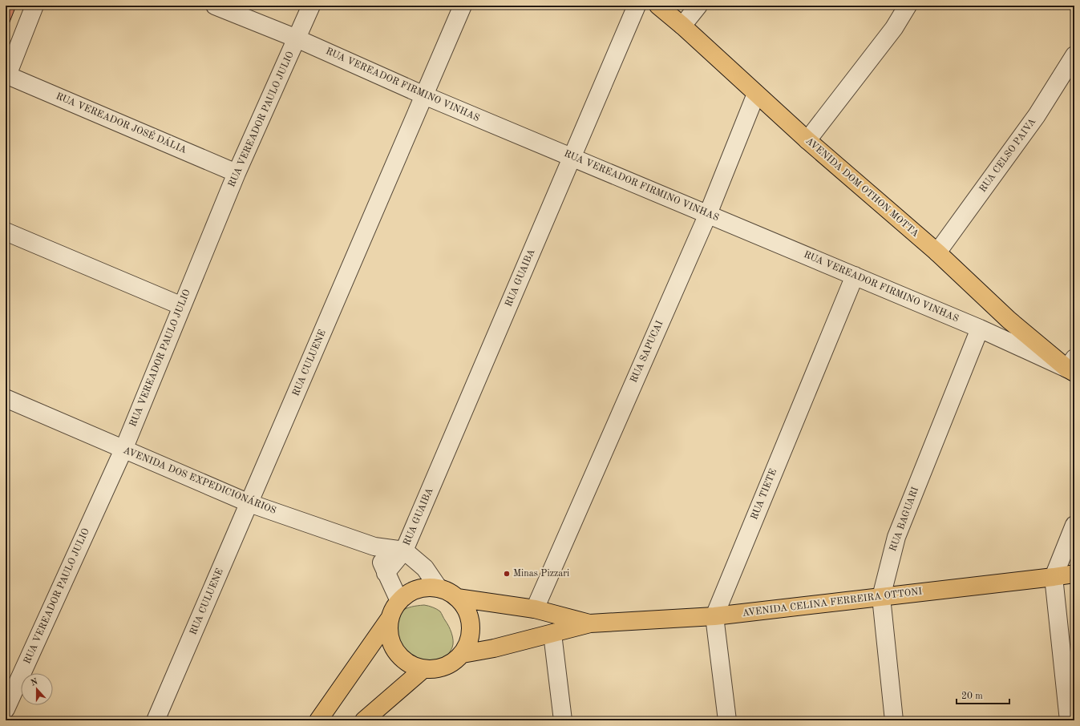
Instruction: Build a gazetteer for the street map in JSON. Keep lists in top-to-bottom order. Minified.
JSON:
{"streets":{"main road":["AVENIDA DOM OTHON MOTTA","AVENIDA CELINA FERREIRA OTTONI"],"street":["RUA VEREADOR FIRMINO VINHAS","RUA VEREADOR PAULO JULIO","RUA VEREADOR JOSÉ DÁLIA","RUA CELSO PAIVA","RUA GUAIBA","RUA SAPUCAI","RUA CULUENE","AVENIDA DOS EXPEDICIONÁRIOS","RUA TIETE","RUA BAGUARI"]},"crossings":[["RUA VEREADOR FIRMINO VINHAS","RUA VEREADOR PAULO JULIO"],["RUA VEREADOR FIRMINO VINHAS","AVENIDA DOM OTHON MOTTA"],["RUA VEREADOR FIRMINO VINHAS","RUA GUAIBA"],["RUA VEREADOR FIRMINO VINHAS","RUA SAPUCAI"],["RUA VEREADOR FIRMINO VINHAS","RUA CULUENE"],["RUA VEREADOR FIRMINO VINHAS","RUA TIETE"],["RUA VEREADOR FIRMINO VINHAS","RUA BAGUARI"],["RUA VEREADOR PAULO JULIO","RUA VEREADOR JOSÉ DÁLIA"],["RUA VEREADOR PAULO JULIO","AVENIDA DOS EXPEDICIONÁRIOS"],["RUA CELSO PAIVA","AVENIDA DOM OTHON MOTTA"],["AVENIDA DOM OTHON MOTTA","RUA SAPUCAI"],["RUA GUAIBA","AVENIDA DOS EXPEDICIONÁRIOS"],["RUA SAPUCAI","AVENIDA CELINA FERREIRA OTTONI"],["RUA CULUENE","AVENIDA DOS EXPEDICIONÁRIOS"],["RUA TIETE","AVENIDA CELINA FERREIRA OTTONI"],["RUA BAGUARI","AVENIDA CELINA FERREIRA OTTONI"]],"places":["Minas Pizzari"],"scale_bar":"20 m","north":"top"}
